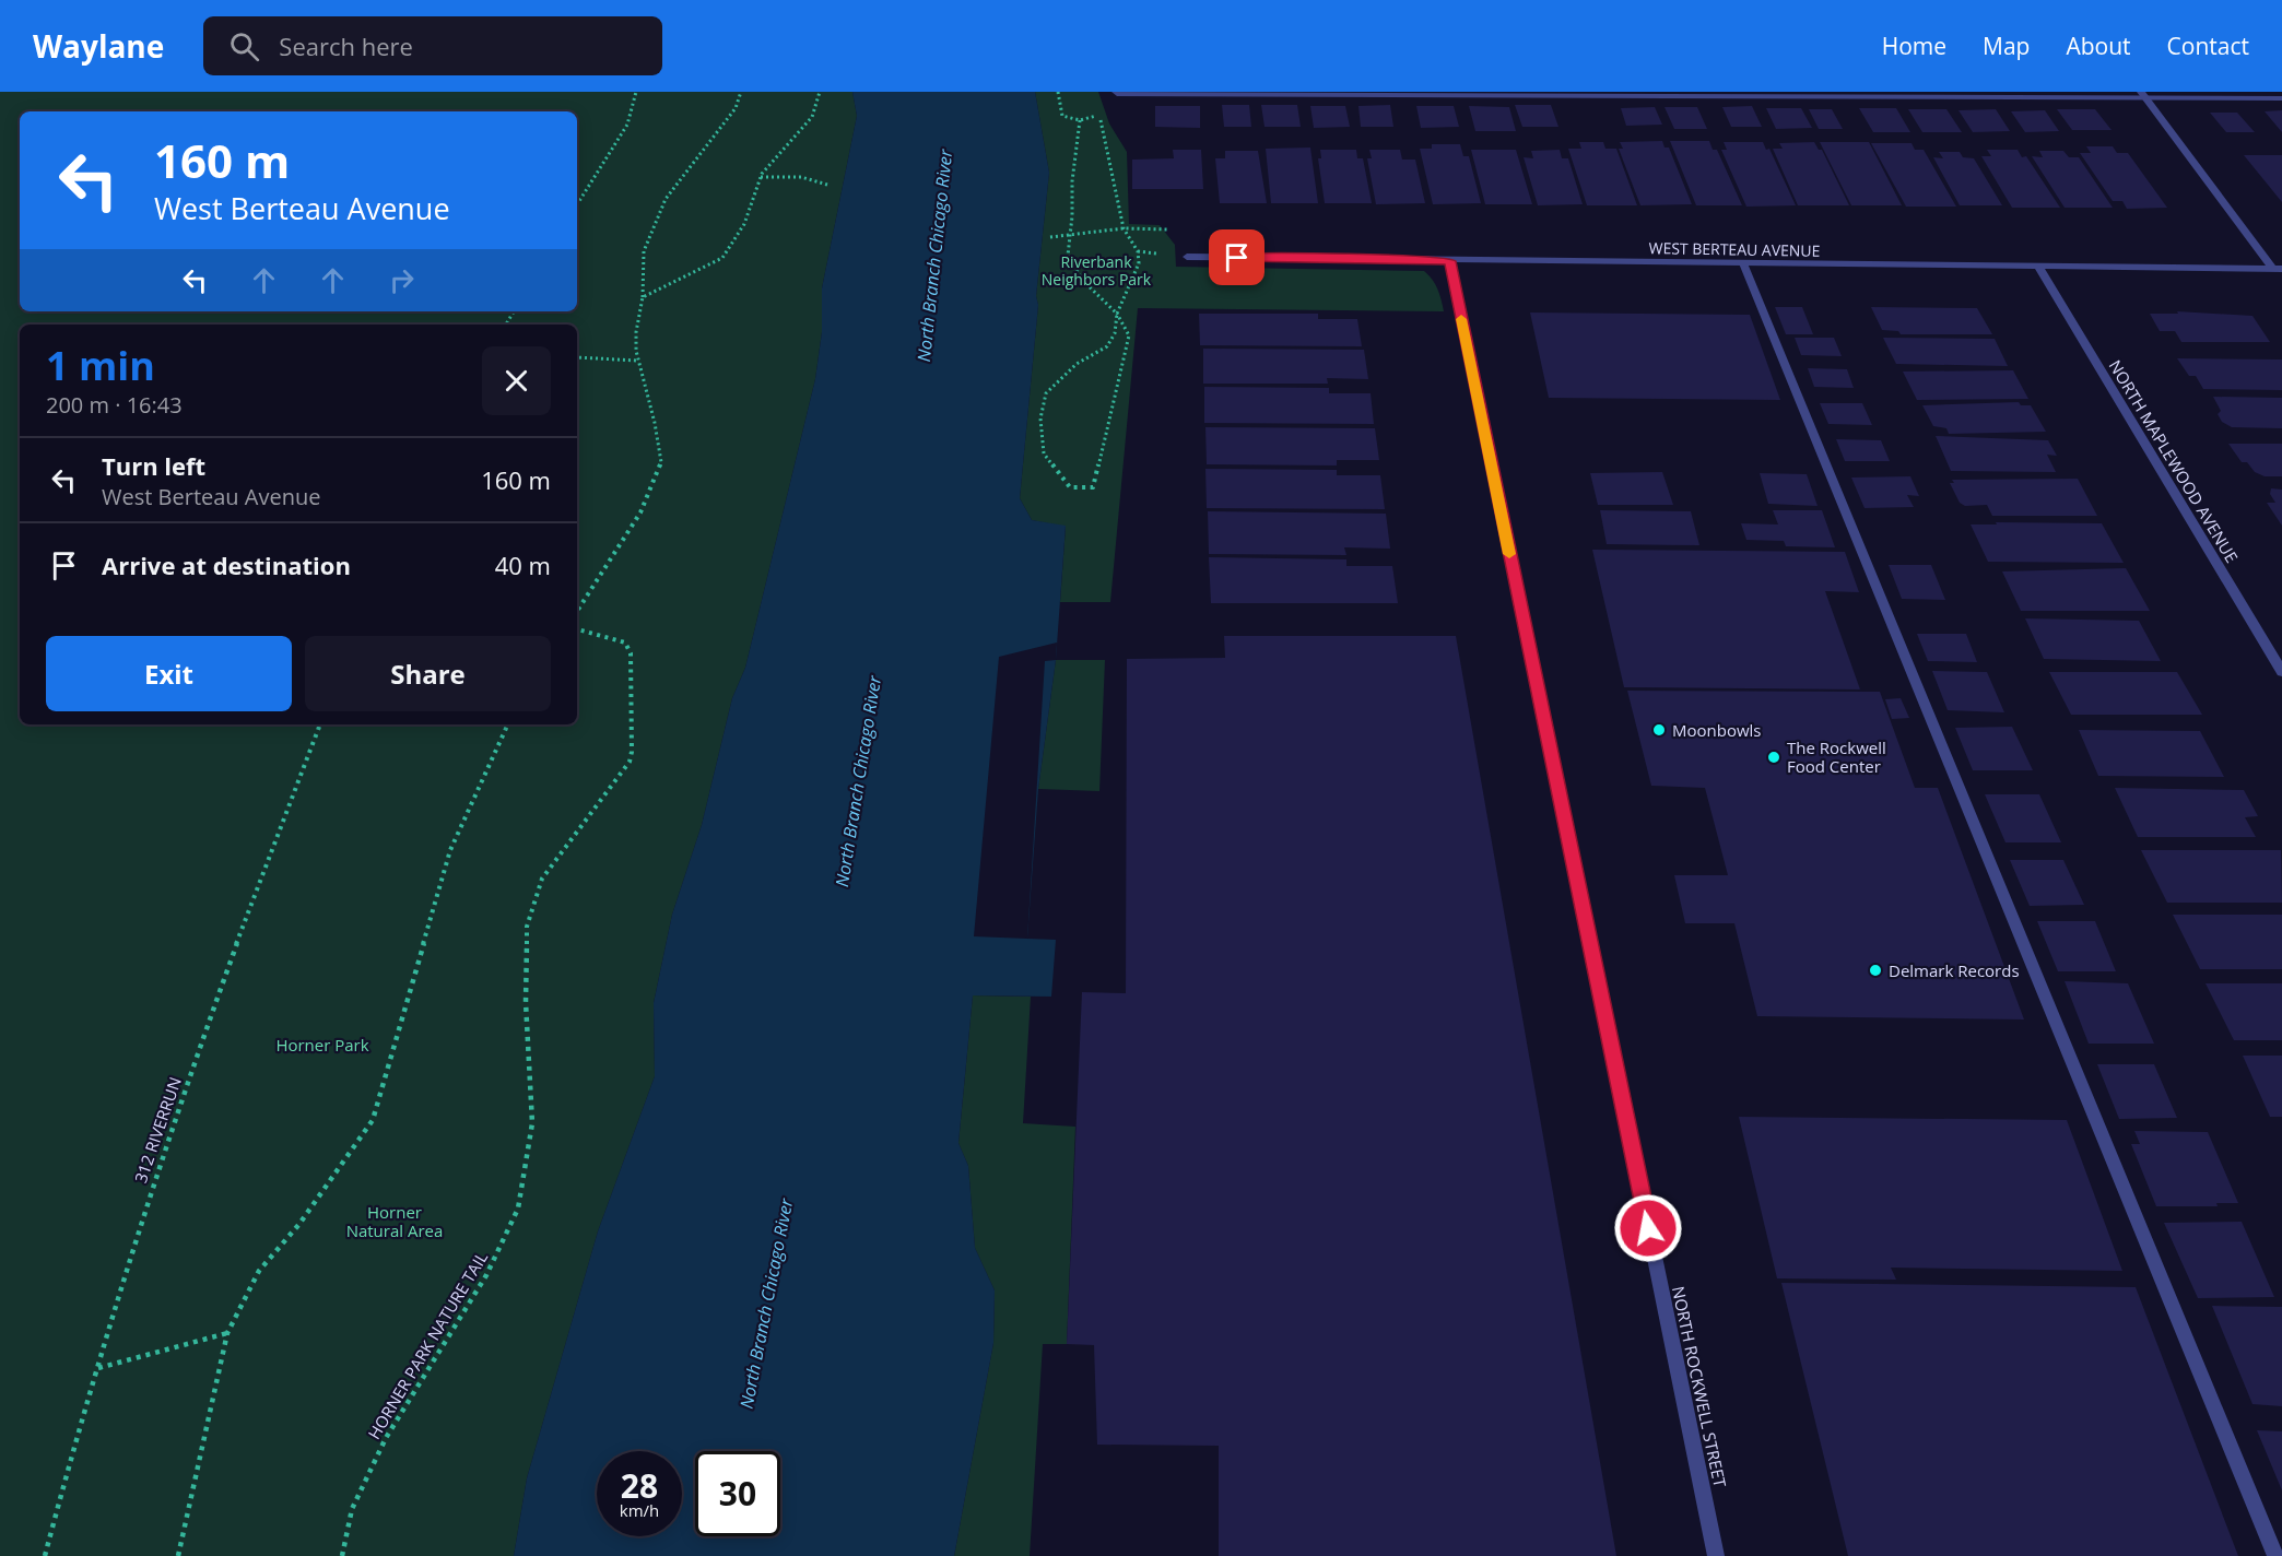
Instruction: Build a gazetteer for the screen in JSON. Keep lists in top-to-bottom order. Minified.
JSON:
{"streets":{"street":["WEST BERTEAU AVENUE","NORTH MAPLEWOOD AVENUE","NORTH ROCKWELL STREET"],"path":["312 RIVERRUN","HORNER PARK NATURE TAIL"]},"crossings":[["WEST BERTEAU AVENUE","NORTH MAPLEWOOD AVENUE"],["WEST BERTEAU AVENUE","NORTH ROCKWELL STREET"]],"water":["North Branch Chicago River"],"parks":["Riverbank Neighbors Park","Horner Park","Horner Natural Area"],"places":["Moonbowls","The Rockwell Food Center","Delmark Records"],"page":{"header":"Waylane","search":"Search here","nav":["Home","Map","About","Contact"],"turn":["160 m","West Berteau Avenue"],"heading":["1 min","200 m · 16:43"],"list":[{"name":"Turn left","note":"West Berteau Avenue","value":"160 m"},{"name":"Arrive at destination","value":"40 m"}],"buttons":["Exit","Share"],"speed":"28 km/h","limit":"30"}}
